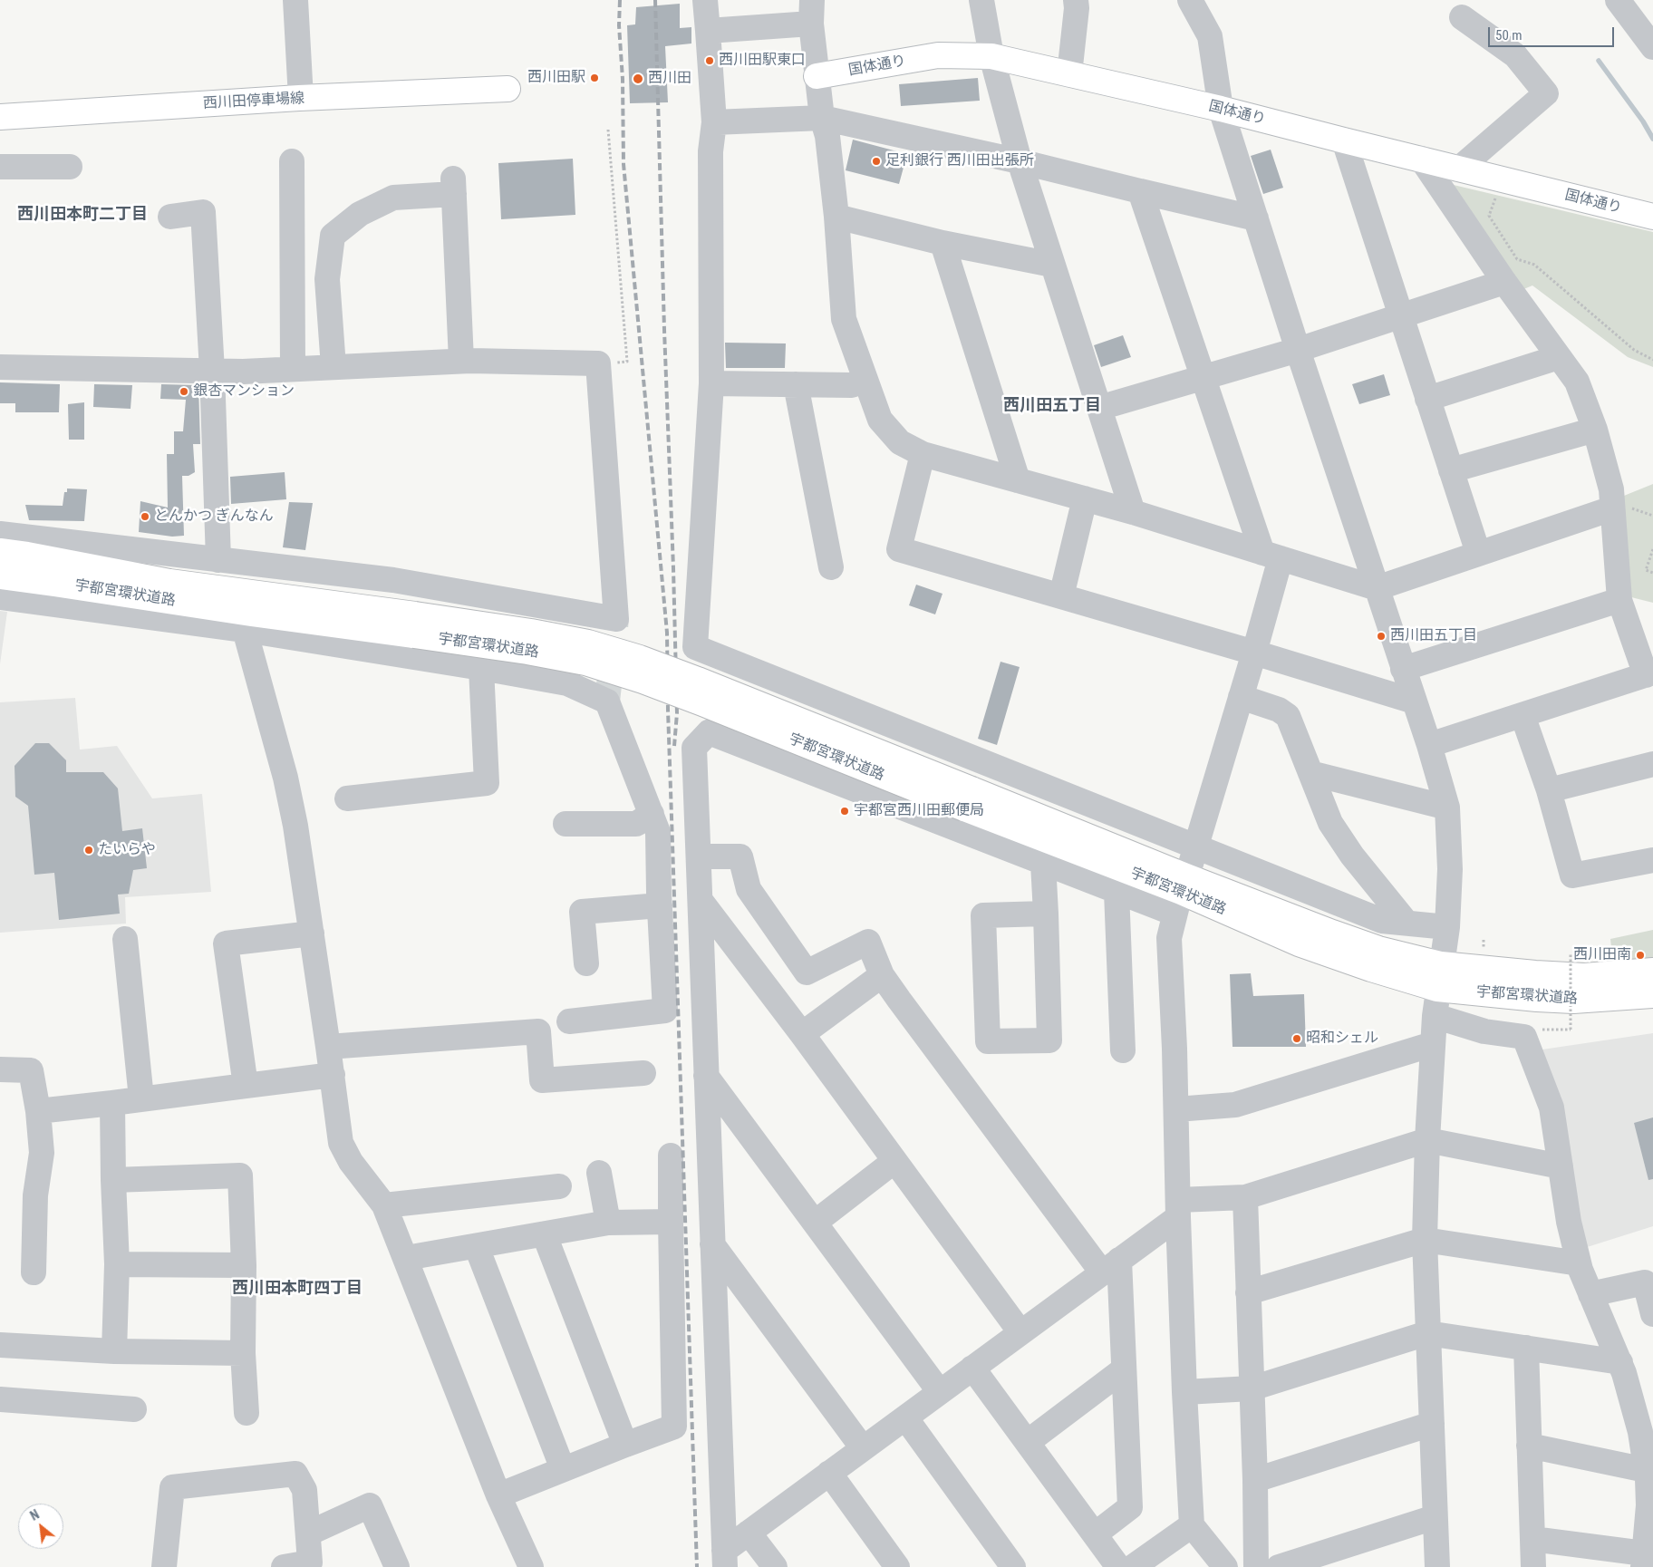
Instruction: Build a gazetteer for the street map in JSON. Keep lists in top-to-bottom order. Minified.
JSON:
{"streets":{"main road":["国体通り","西川田停車場線","宇都宮環状道路"]},"districts":["西川田本町二丁目","西川田五丁目","西川田本町四丁目"],"places":["西川田駅東口","西川田駅","西川田","足利銀行 西川田出張所","銀杏マンション","とんかつ ぎんなん","西川田五丁目","宇都宮西川田郵便局","たいらや","西川田南","昭和シェル"],"scale_bar":"50 m","north":"top left"}
